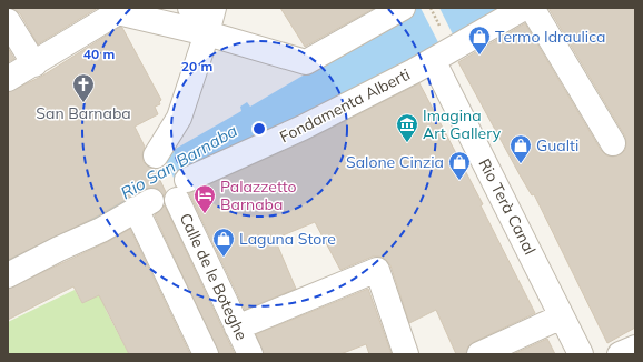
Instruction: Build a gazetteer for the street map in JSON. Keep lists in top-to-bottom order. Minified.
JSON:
{"streets":{"street":["Fondamenta Alberti","Rio Terà Canal","Calle de le Boteghe"]},"crossings":[["Fondamenta Alberti","Rio Terà Canal"],["Fondamenta Alberti","Calle de le Boteghe"]],"water":["Rio San Barnaba"],"places":{"shop":["Termo Idraulica","Gualti","Salone Cinzia","Laguna Store"],"church":["San Barnaba"],"museum":["Imagina Art Gallery"],"hotel":["Palazzetto Barnaba"]},"rings":["40 m","20 m"]}
